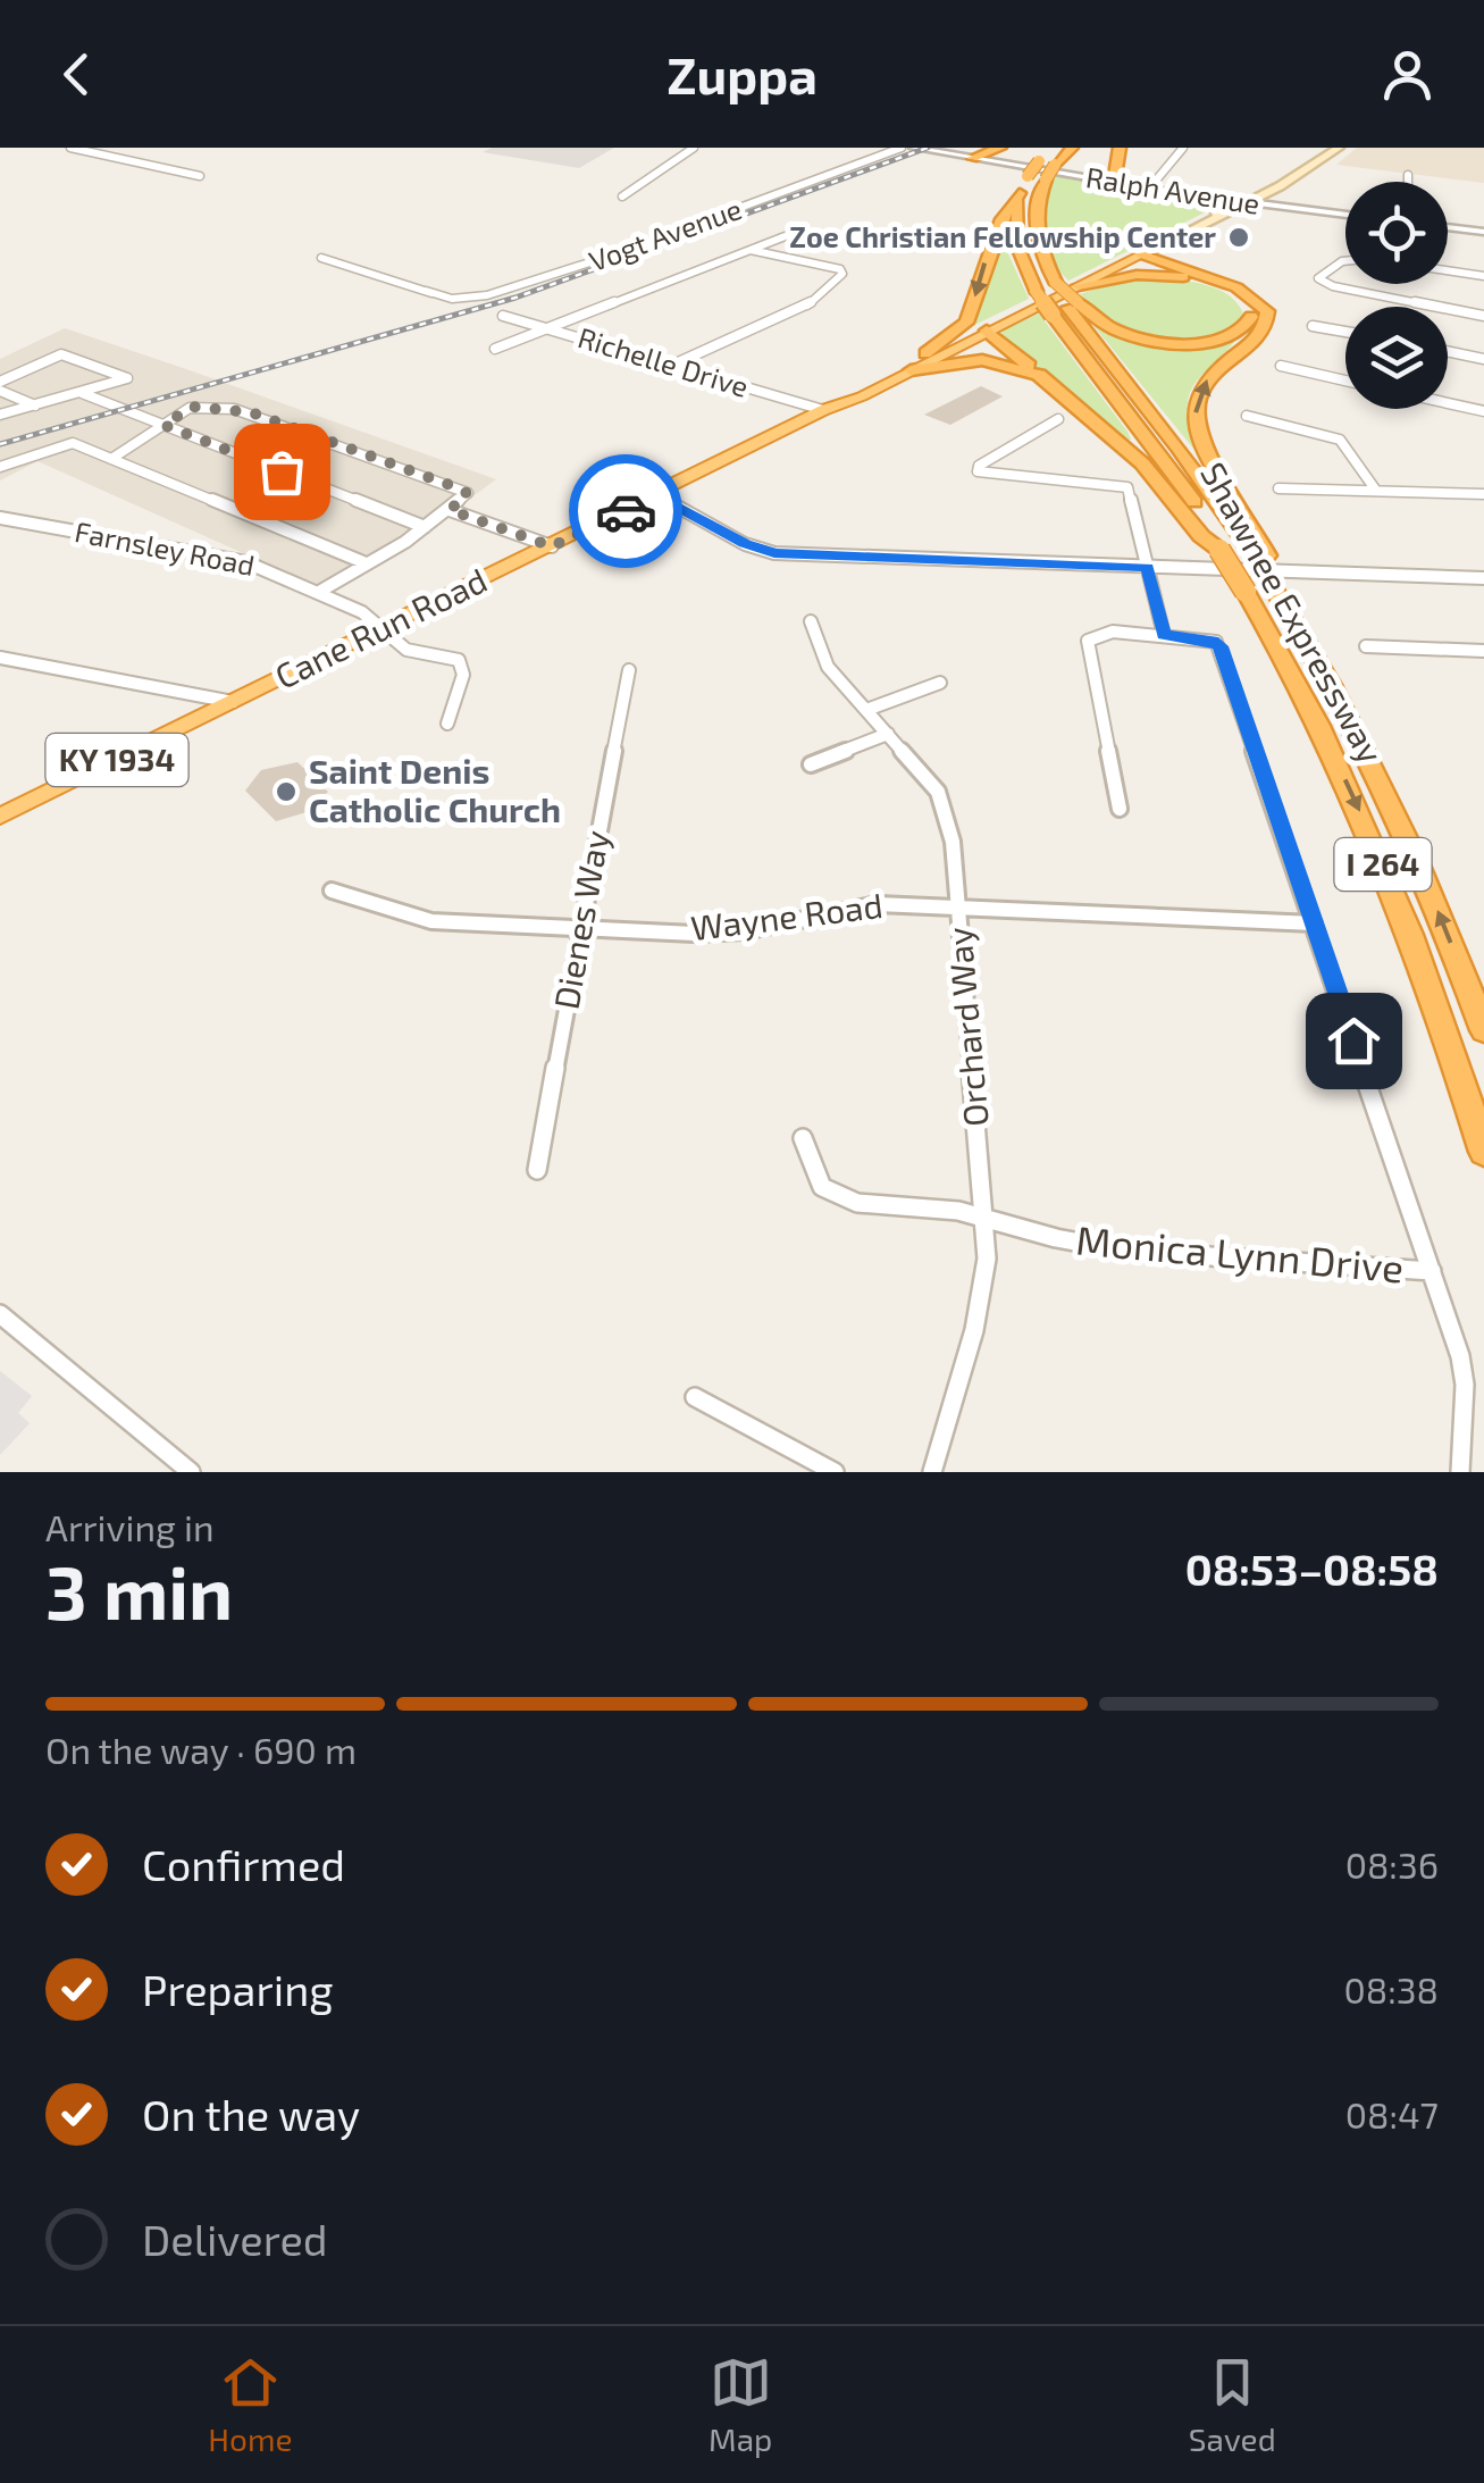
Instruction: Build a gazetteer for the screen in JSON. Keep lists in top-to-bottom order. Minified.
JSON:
{"streets":{"highway":["Shawnee Expressway","Cane Run Road","KY 1934","I 264"],"street":["Ralph Avenue","Vogt Avenue","Richelle Drive","Farnsley Road","Wayne Road","Dienes Way","Orchard Way","Monica Lynn Drive"]},"crossings":[["Ralph Avenue","Cane Run Road"],["Richelle Drive","Cane Run Road"],["Farnsley Road","Cane Run Road"],["Shawnee Expressway","Cane Run Road"],["Wayne Road","Dienes Way"],["Wayne Road","Orchard Way"],["Orchard Way","Monica Lynn Drive"]],"places":["Zoe Christian Fellowship Center","Saint Denis Catholic Church"],"page":{"header":"Zuppa","heading":["3 min","Arriving in","08:53–08:58"],"bar":"On the way · 690 m","list":[["Confirmed","08:36"],["Preparing","08:38"],["On the way","08:47"],"Delivered"],"tabs":["Home","Map","Saved"]}}
